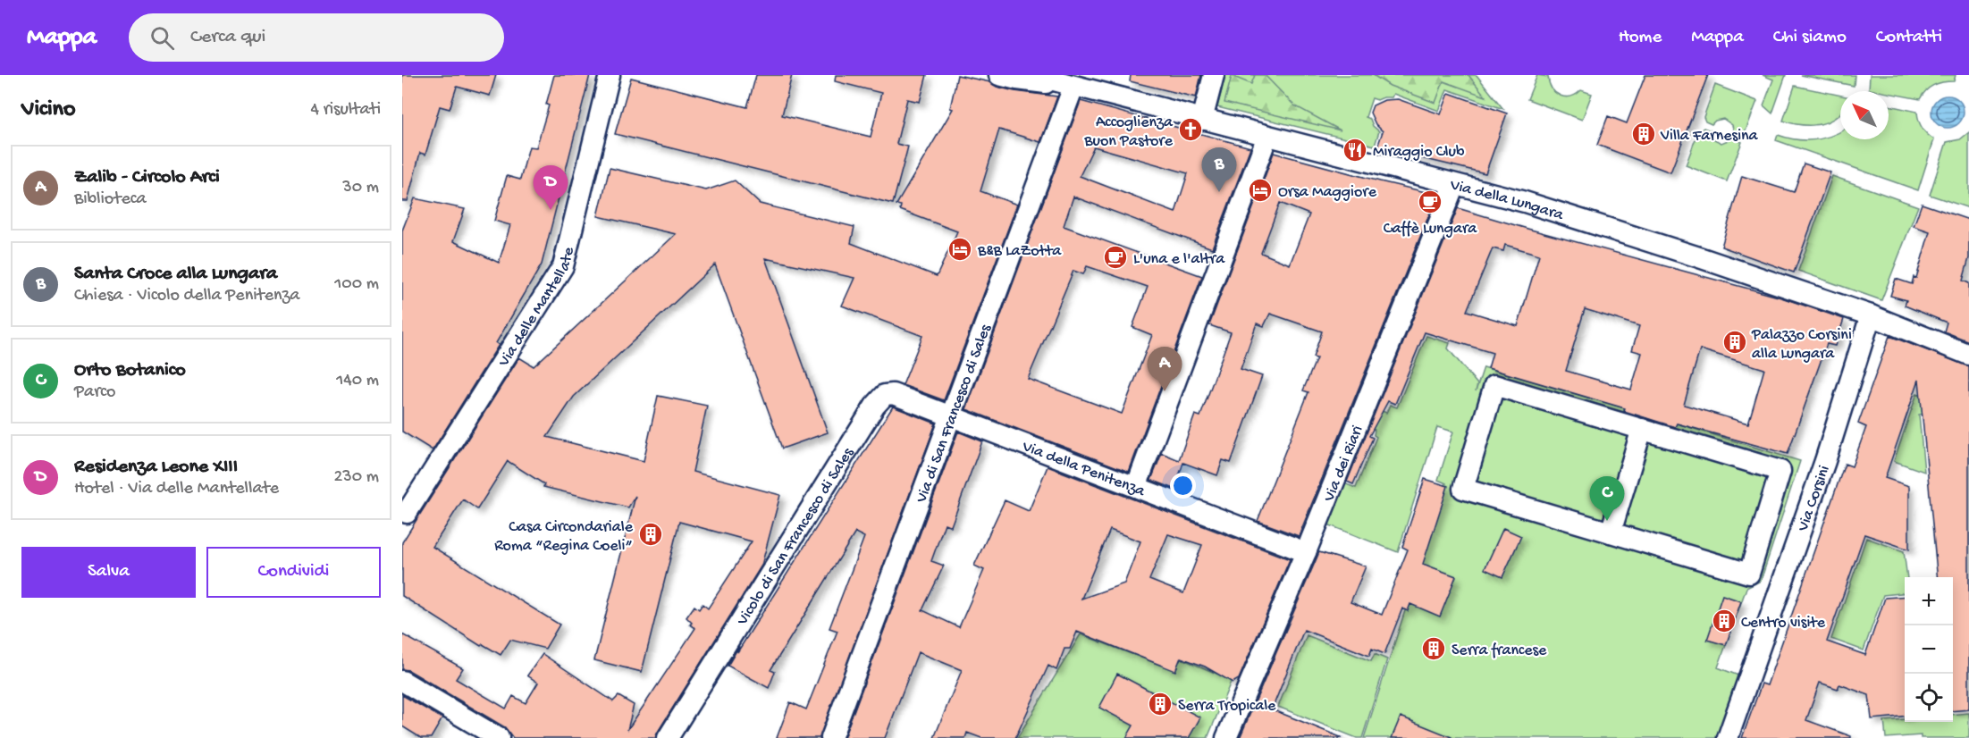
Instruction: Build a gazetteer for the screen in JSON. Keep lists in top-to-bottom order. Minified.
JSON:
{"streets":{"street":["Via della Lungara","Via delle Mantellate","Via di San Francesco di Sales","Via dei Riari","Via della Penitenza","Via Corsini","Vicolo di San Francesco di Sales"]},"crossings":[["Via della Lungara","Via di San Francesco di Sales"],["Via della Lungara","Via dei Riari"],["Via della Lungara","Via Corsini"],["Via di San Francesco di Sales","Via della Penitenza"],["Via di San Francesco di Sales","Vicolo di San Francesco di Sales"],["Via dei Riari","Via della Penitenza"],["Via della Penitenza","Vicolo di San Francesco di Sales"]],"places":{"church":["Accoglienza Buon Pastore"],"building":["Villa Farnesina","Palazzo Corsini alla Lungara","Casa Circondariale Roma “Regina Coeli”","Centro visite","Serra francese","Serra Tropicale"],"restaurant":["Miraggio Club"],"hotel":["Orsa Maggiore","B&B LaZotta"],"cafe":["Caffè Lungara","L'una e l'altra"]},"north":"top left","page":{"header":"Mappa","search":"Cerca qui","nav":["Home","Mappa","Chi siamo","Contatti"],"heading":["Vicino","4 risultati"],"list":[{"mark":"A","name":"Zalib - Circolo Arci","note":"Biblioteca","value":"30 m"},{"mark":"B","name":"Santa Croce alla Lungara","note":"Chiesa · Vicolo della Penitenza","value":"100 m"},{"mark":"C","name":"Orto Botanico","note":"Parco","value":"140 m"},{"mark":"D","name":"Residenza Leone XIII","note":"Hotel · Via delle Mantellate","value":"230 m"}],"pins":["B","D","A","C"],"buttons":["Salva","Condividi"],"map_buttons":["+","−"]}}
